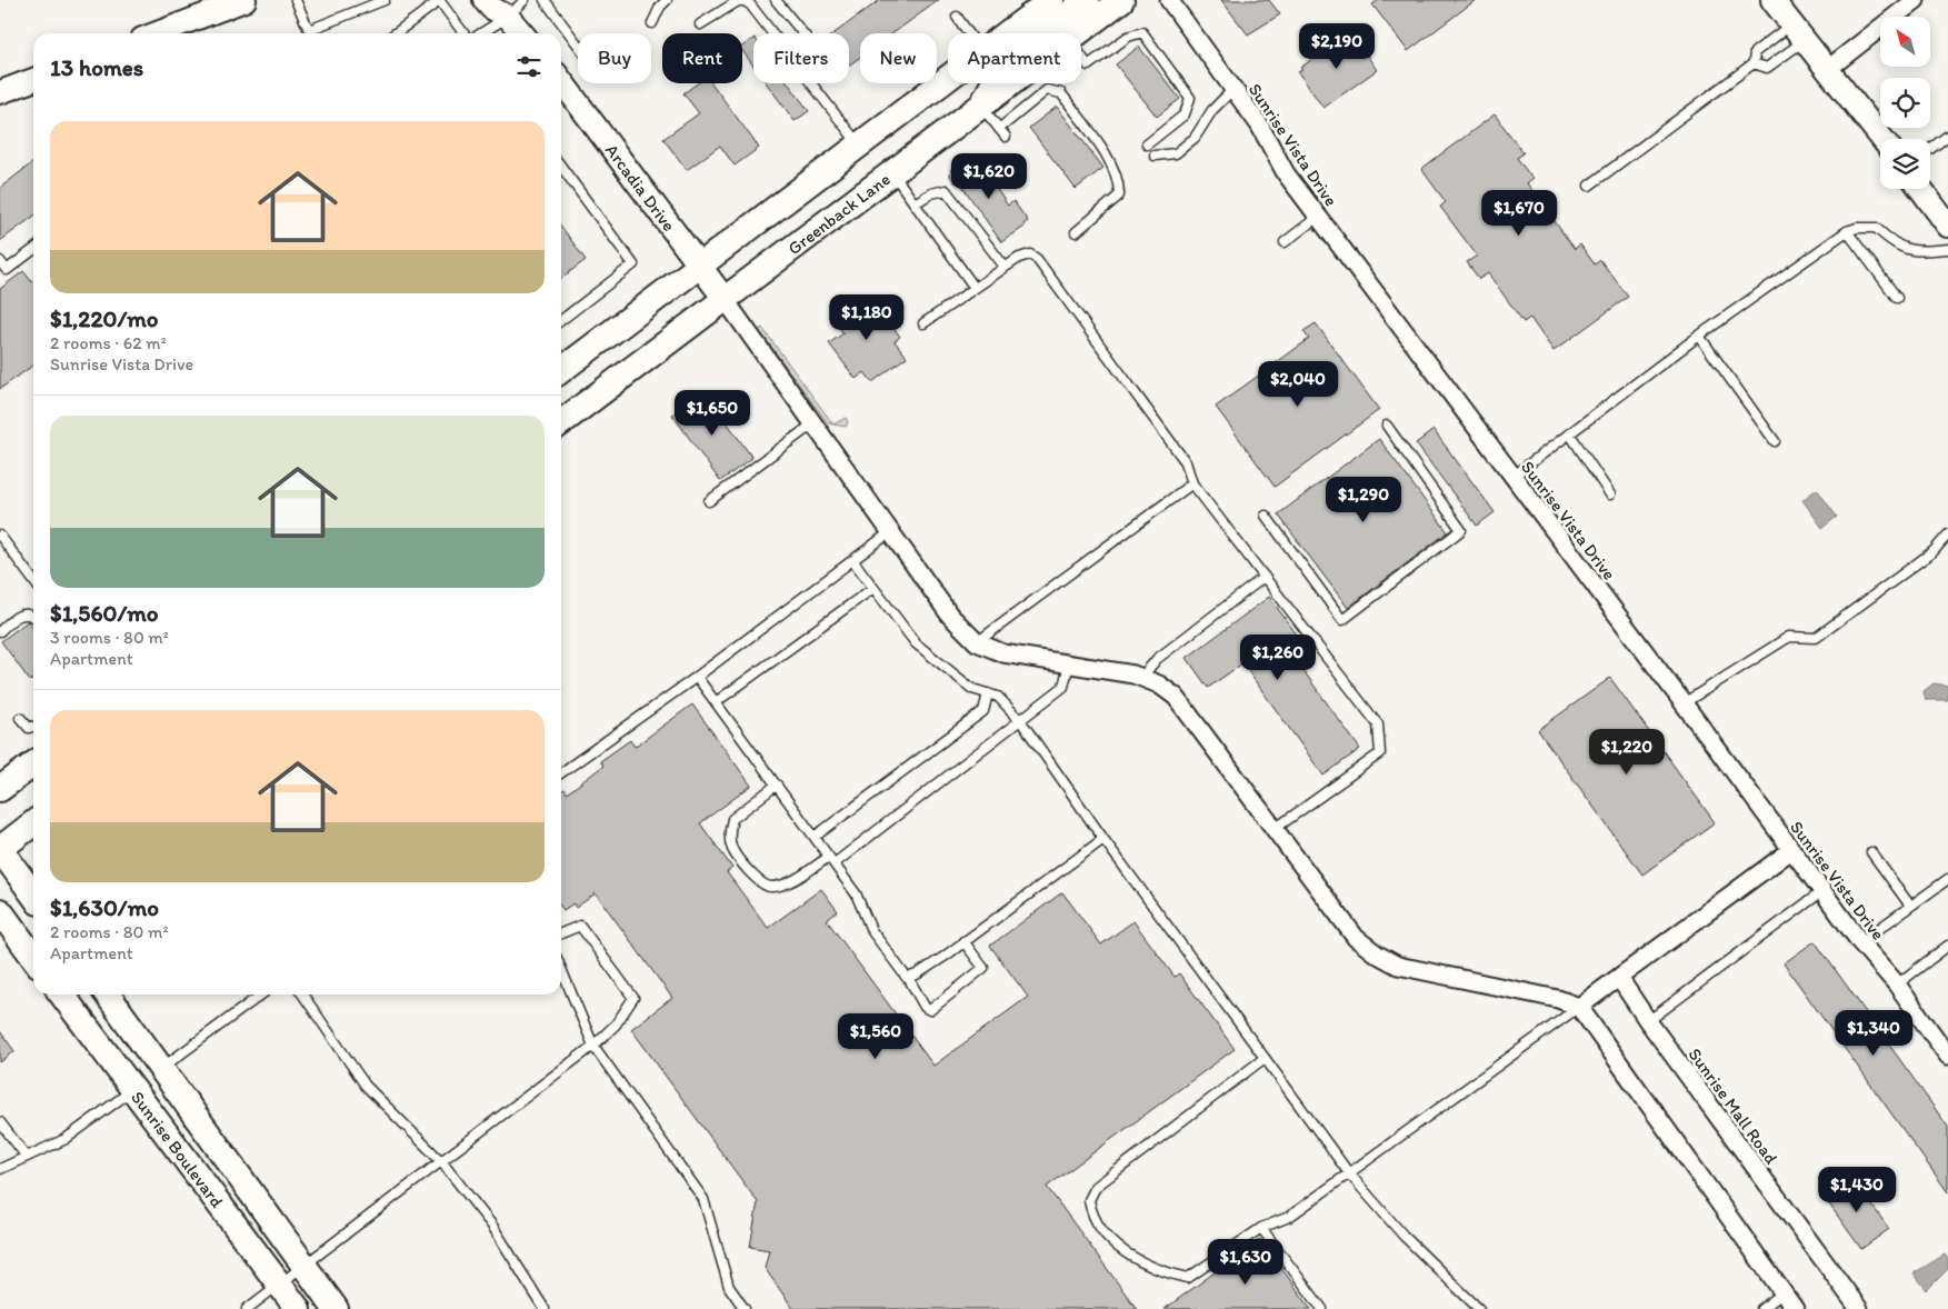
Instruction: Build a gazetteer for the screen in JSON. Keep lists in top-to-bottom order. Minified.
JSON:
{"streets":{"main road":["Greenback Lane","Sunrise Boulevard"],"street":["Sunrise Vista Drive","Arcadia Drive","Sunrise Mall Road"]},"crossings":[["Arcadia Drive","Greenback Lane"]],"north":"top left","page":{"price":["$2,190","$1,620","$1,670","$1,180","$2,040","$1,650","$1,290","$1,260","$1,220","$1,340","$1,560","$1,430","$1,630"],"chip":["Buy","Rent","Filters","New","Apartment"],"heading":"13 homes","list":[{"name":"$1,220/mo","note":"2 rooms · 62 m² · Sunrise Vista Drive"},{"name":"$1,560/mo","note":"3 rooms · 80 m² · Apartment"},{"name":"$1,630/mo","note":"2 rooms · 80 m² · Apartment"}]}}
